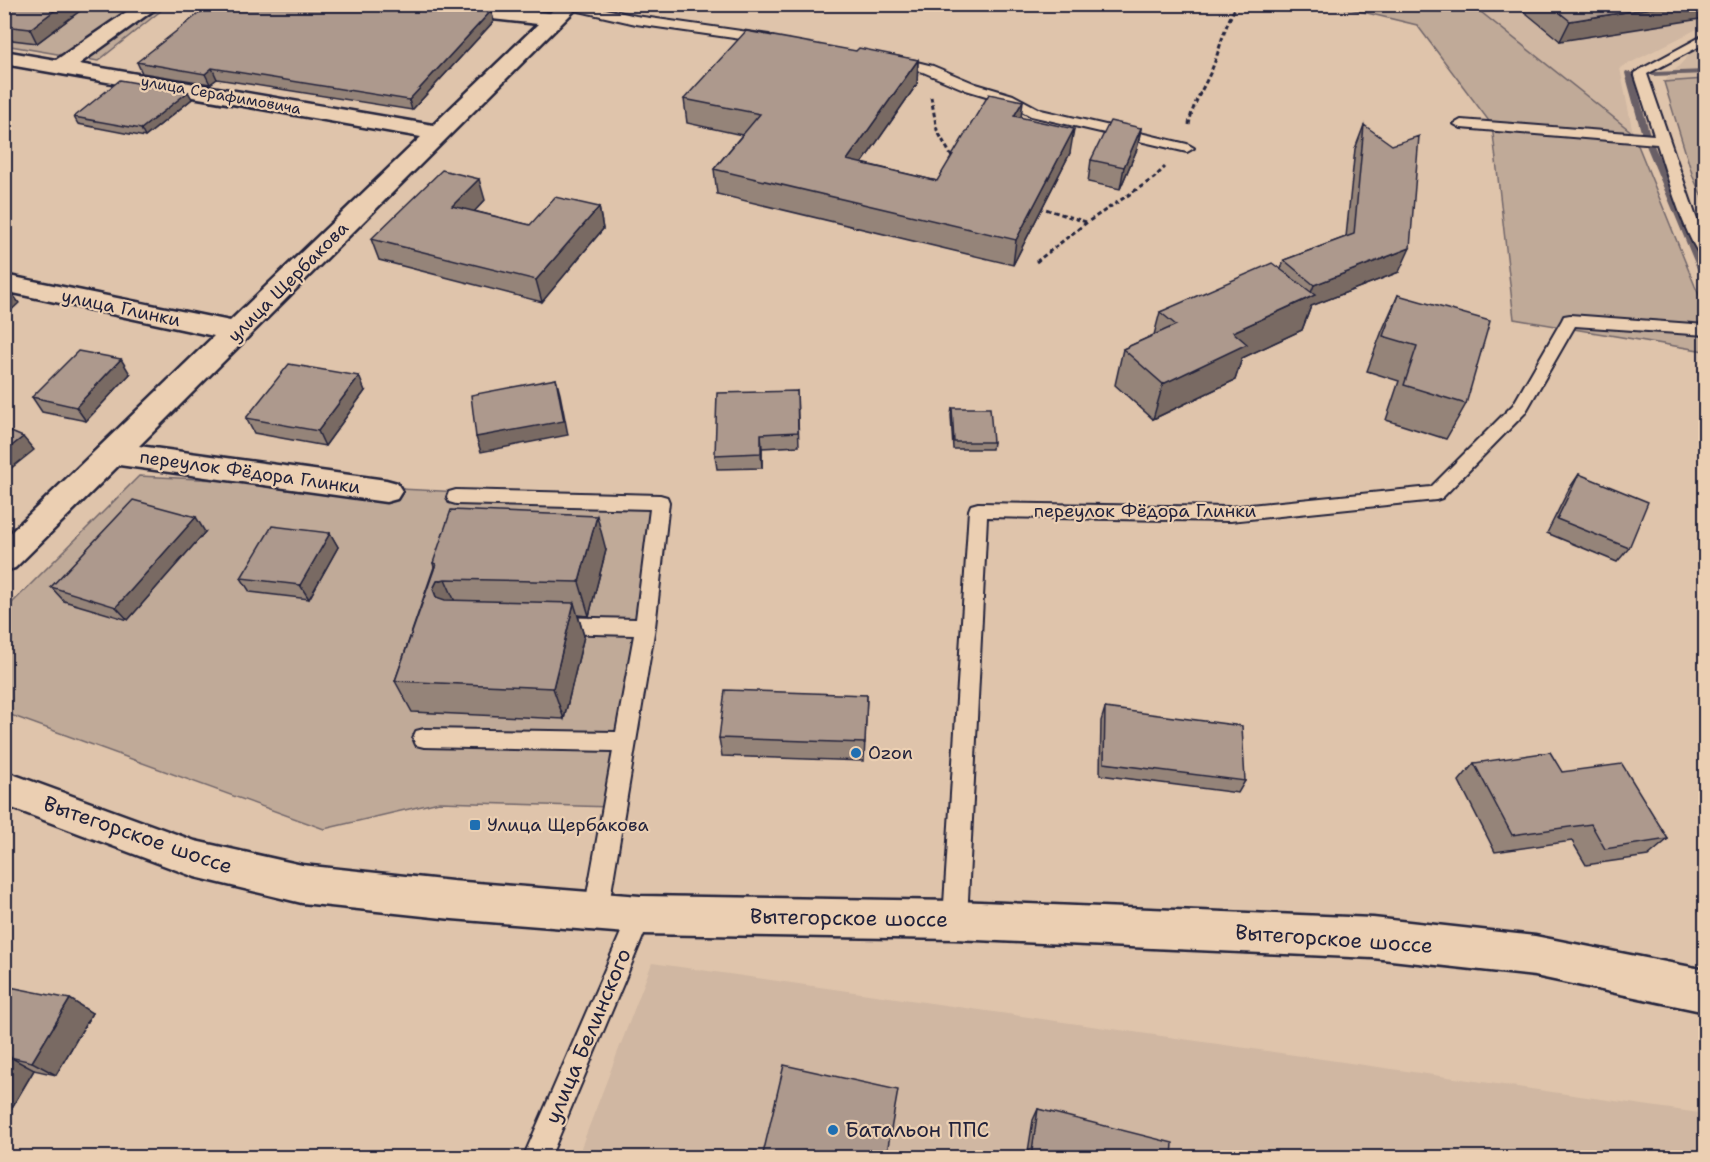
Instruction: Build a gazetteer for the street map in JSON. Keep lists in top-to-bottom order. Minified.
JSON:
{"streets":{"street":["улица Серафимовича","улица Щербакова","улица Глинки","переулок Фёдора Глинки","Вытегорское шоссе"],"lane":["улица Белинского"]},"crossings":[["улица Серафимовича","улица Щербакова"],["улица Щербакова","улица Глинки"],["улица Щербакова","переулок Фёдора Глинки"],["переулок Фёдора Глинки","Вытегорское шоссе"],["Вытегорское шоссе","улица Белинского"]],"places":{"other":["Ozon","Батальон ППС"],"transit":["Улица Щербакова"]}}
